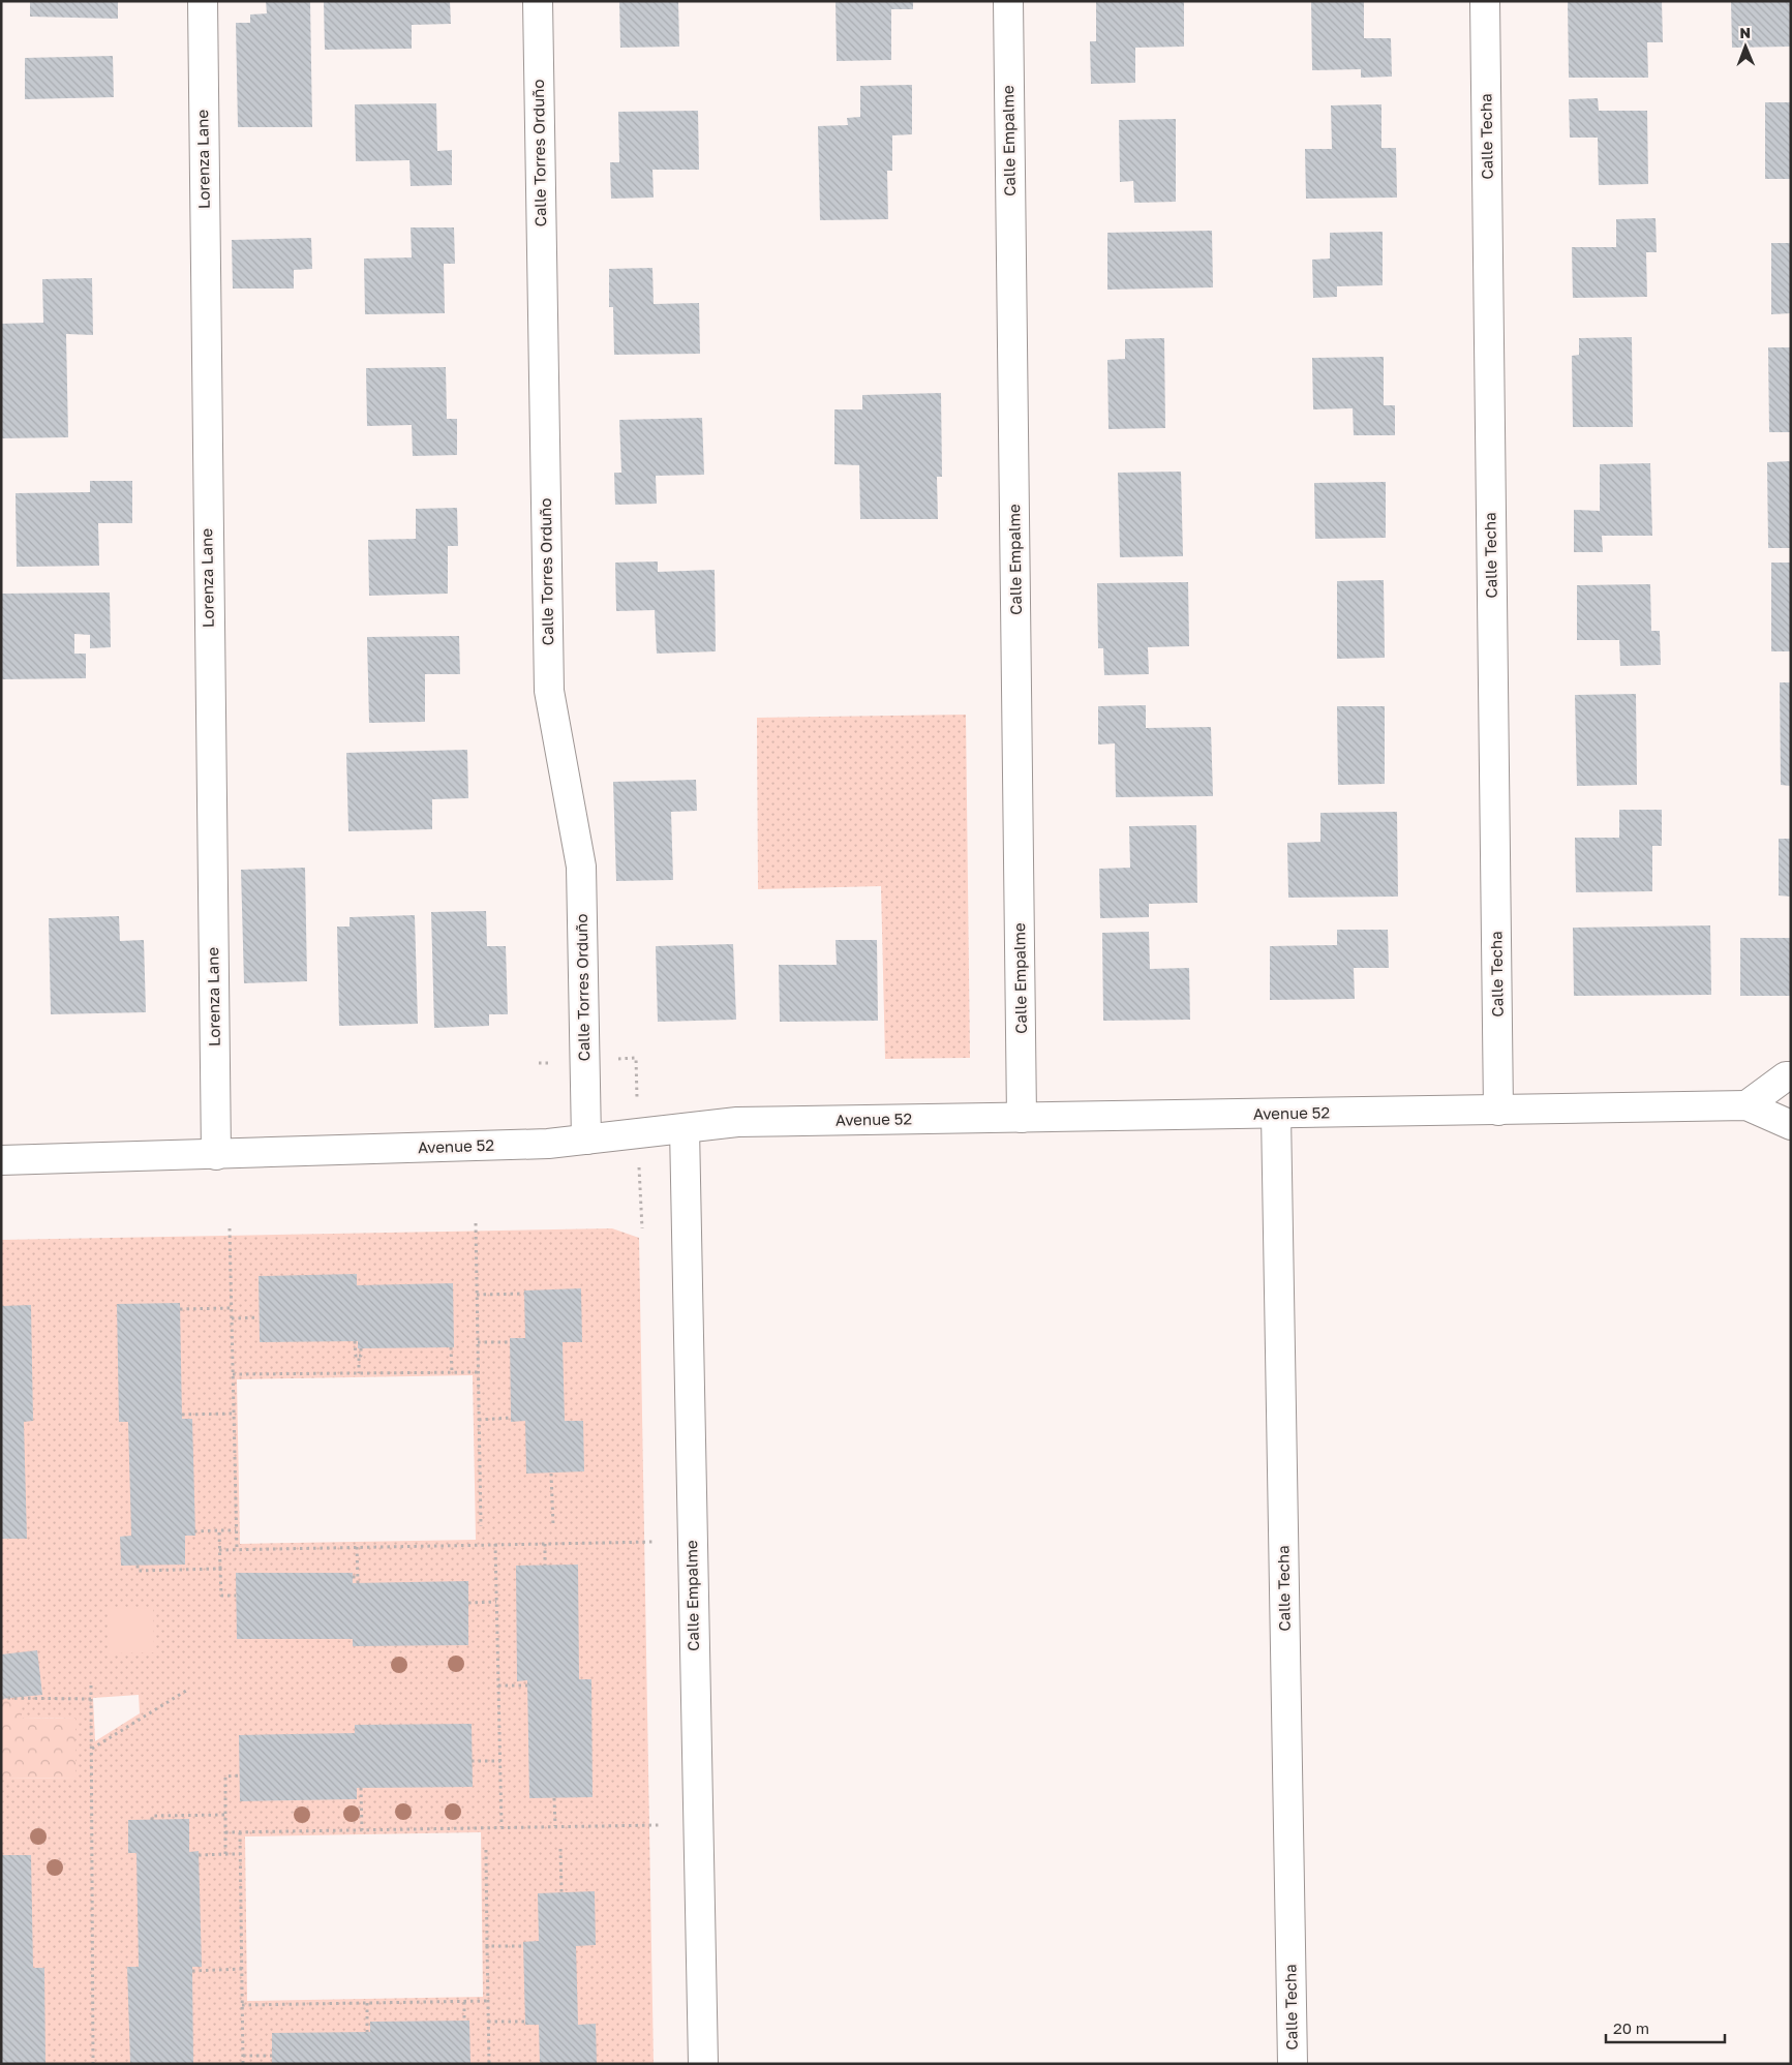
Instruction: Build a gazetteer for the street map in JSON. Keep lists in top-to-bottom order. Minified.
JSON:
{"streets":{"street":["Calle Techa","Calle Empalme","Calle Torres Orduño","Lorenza Lane","Avenue 52"]},"crossings":[["Calle Techa","Avenue 52"],["Calle Empalme","Avenue 52"],["Calle Torres Orduño","Avenue 52"],["Lorenza Lane","Avenue 52"]],"scale_bar":"20 m","north":"top"}
